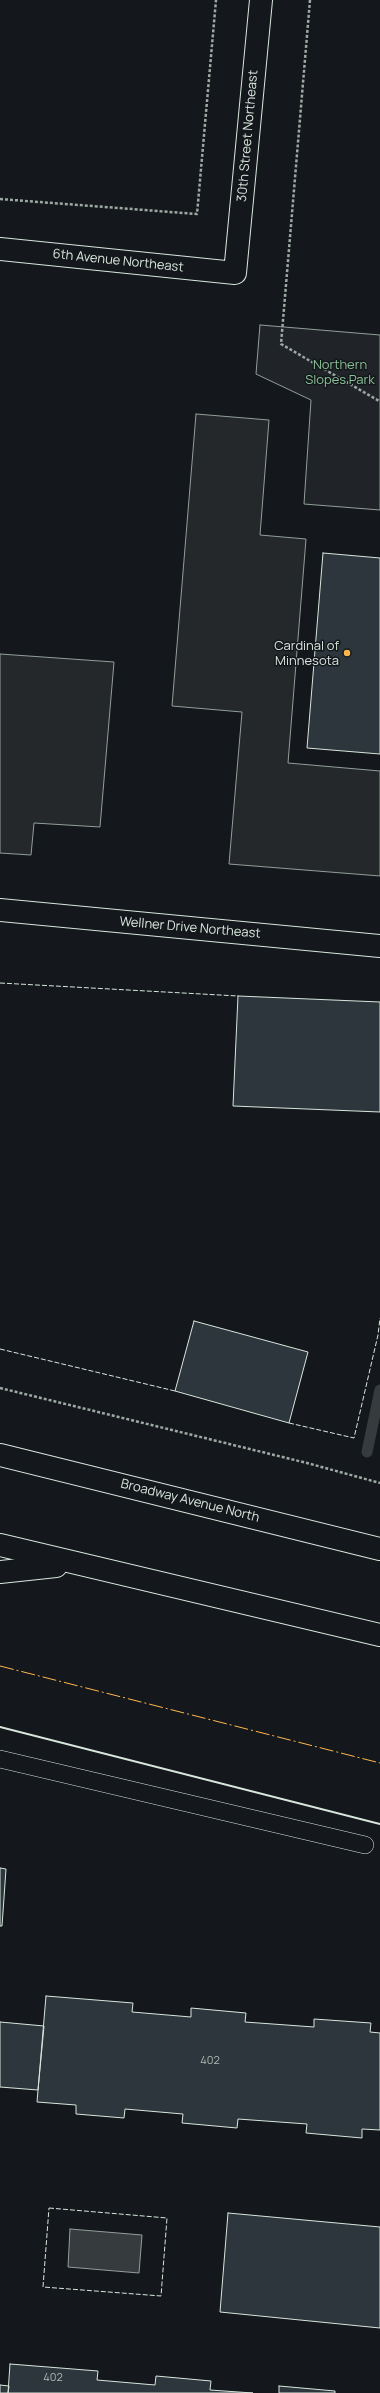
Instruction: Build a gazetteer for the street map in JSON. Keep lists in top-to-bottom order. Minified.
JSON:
{"streets":{"street":["30th Street Northeast","6th Avenue Northeast","Wellner Drive Northeast","Broadway Avenue North"]},"crossings":[["30th Street Northeast","6th Avenue Northeast"]],"parks":["Northern Slopes Park"],"places":["Cardinal of Minnesota"],"house_numbers":["402","402"]}
